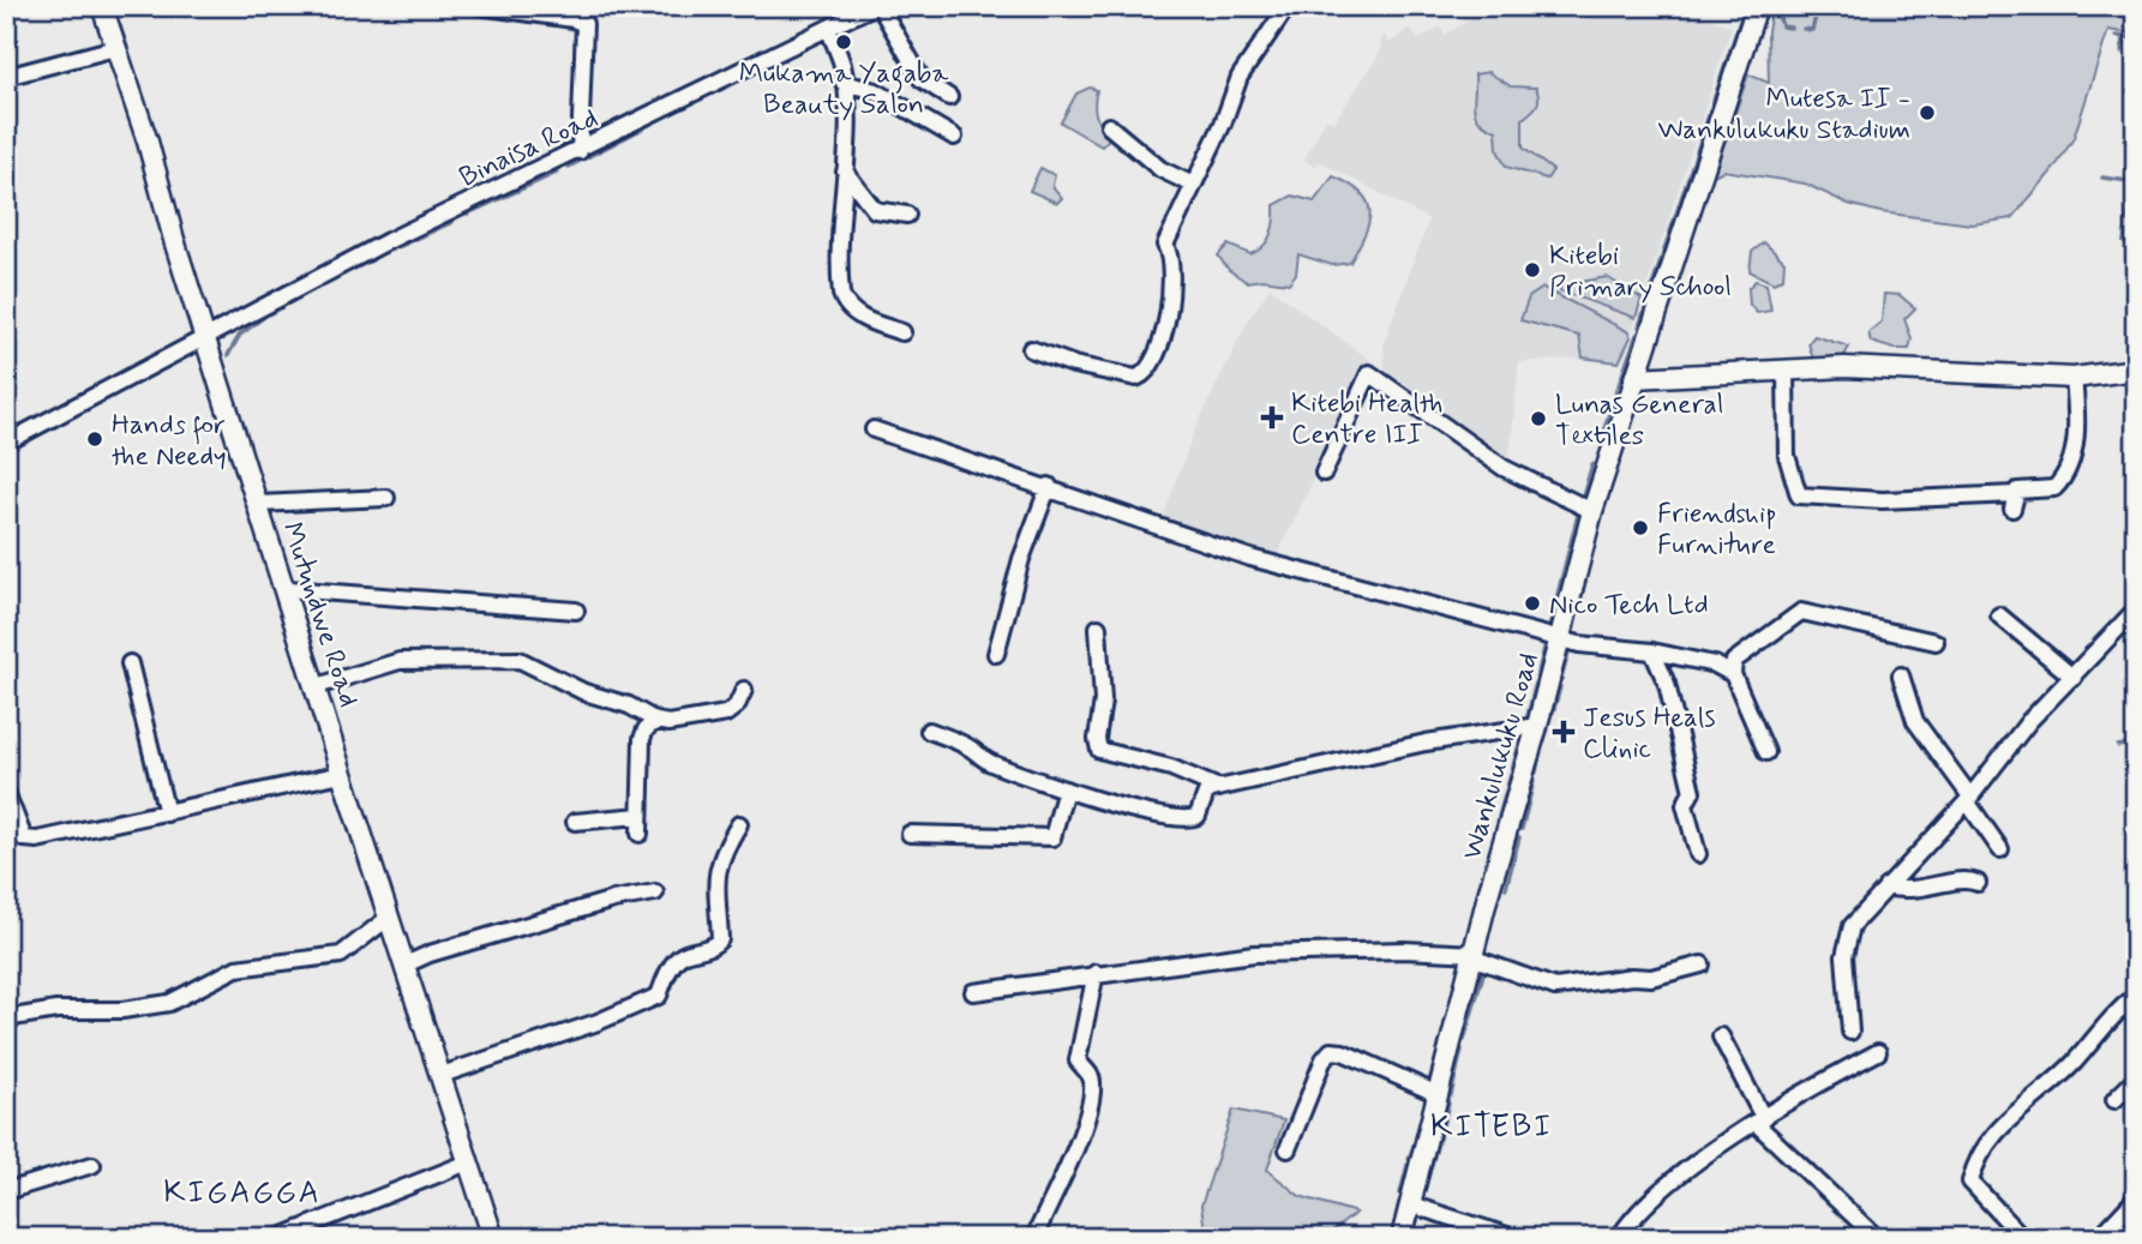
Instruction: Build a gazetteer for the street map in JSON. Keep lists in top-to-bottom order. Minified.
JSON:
{"streets":{"main road":["Mutundwe Road","Wankulukuku Road"],"street":["Binaisa Road"]},"crossings":[["Binaisa Road","Mutundwe Road"]],"districts":["KITEBI","KIGAGGA"],"places":{"other":["Mukama Yagaba Beauty Salon","Mutesa II - Wankulukuku Stadium","Kitebi Primary School","Lunas General Textiles","Hands for the Needy","Friendship Furniture","Nico Tech Ltd"],"health":["Kitebi Health Centre III","Jesus Heals Clinic"]}}
